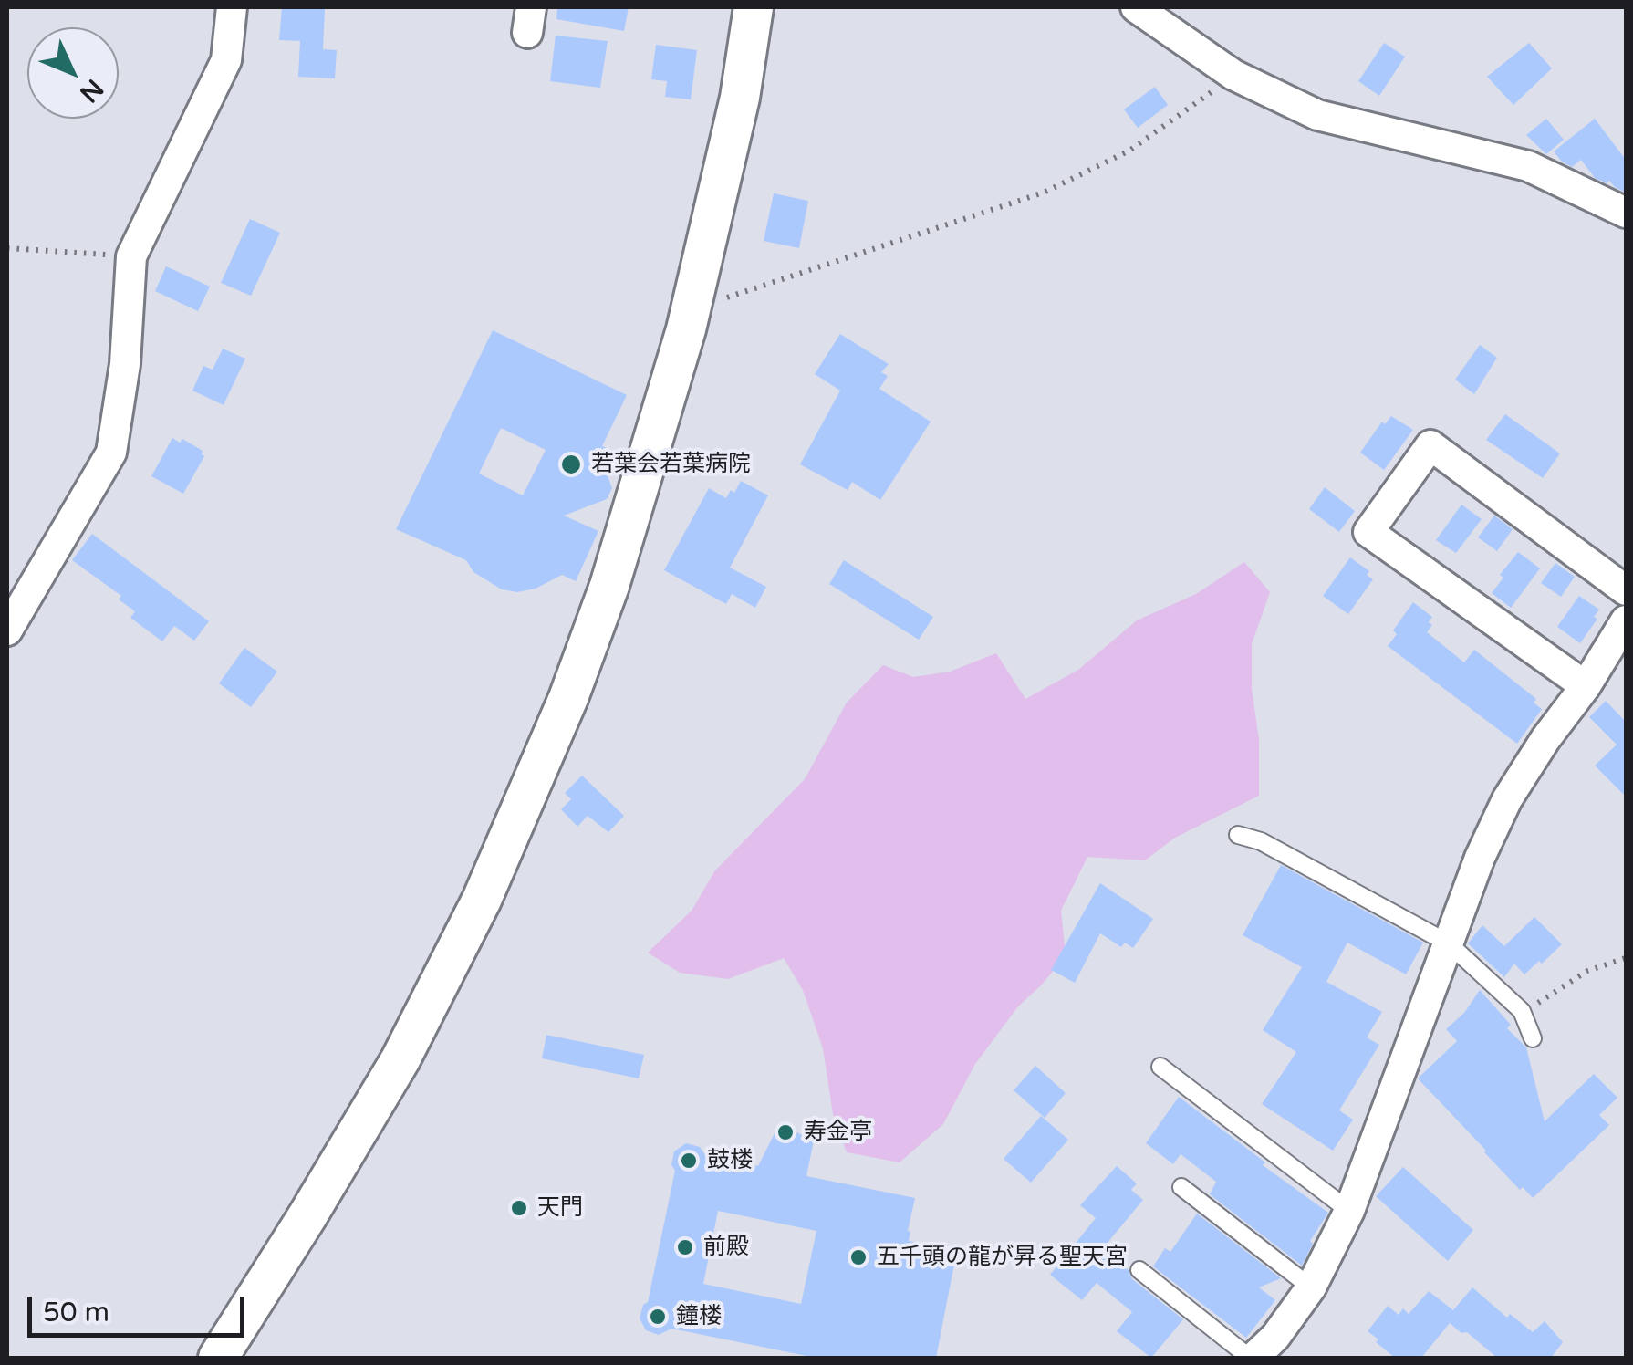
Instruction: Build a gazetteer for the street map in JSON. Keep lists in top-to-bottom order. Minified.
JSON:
{"places":["若葉会若葉病院","寿金亭","鼓楼","天門","前殿","五千頭の龍が昇る聖天宮","鐘楼"],"scale_bar":"50 m","north":"bottom right"}
